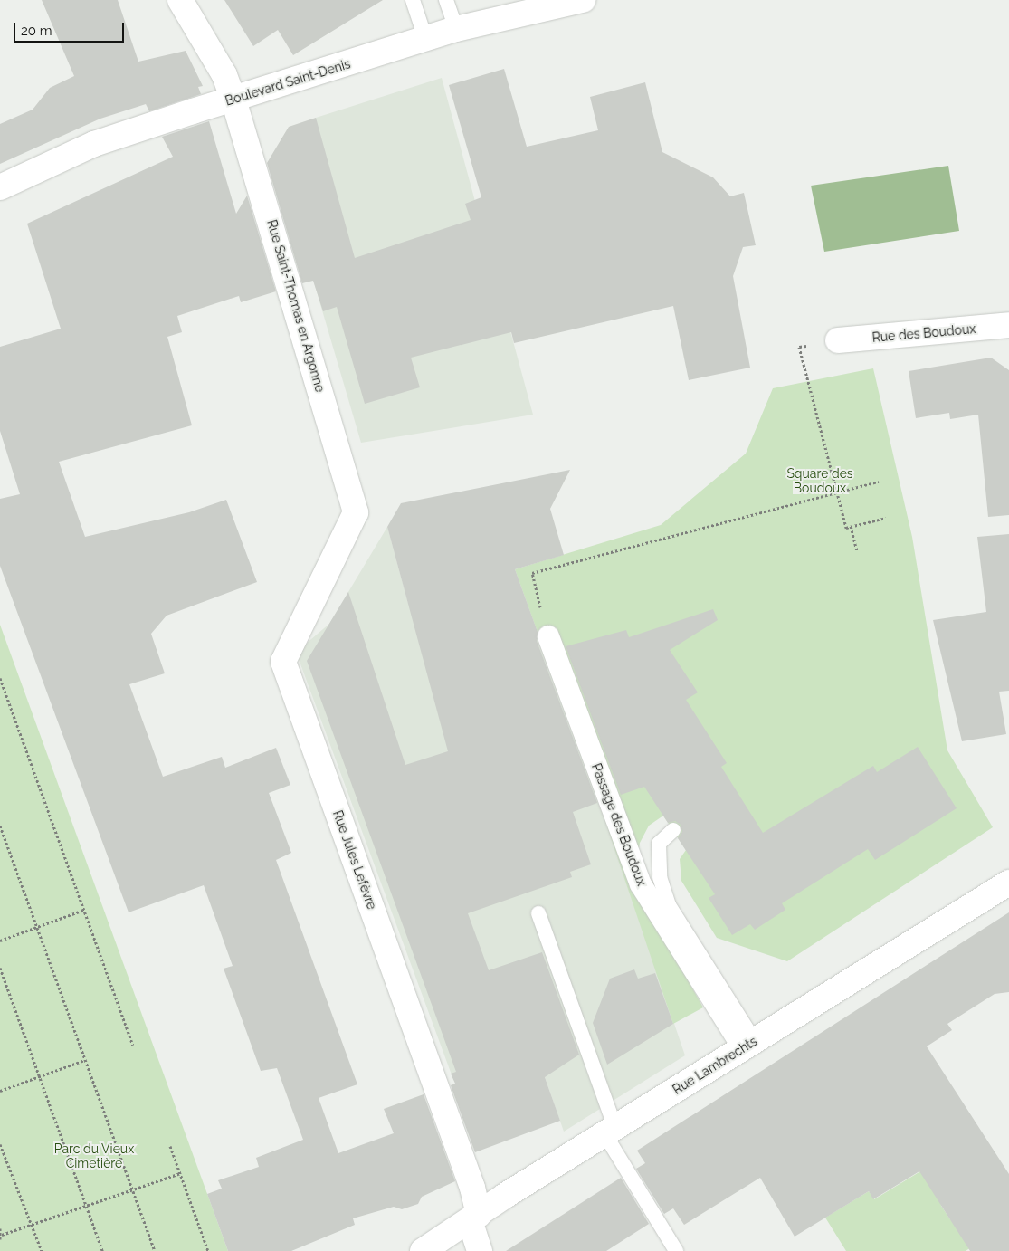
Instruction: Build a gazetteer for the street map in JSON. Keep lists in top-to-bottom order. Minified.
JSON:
{"streets":{"street":["Boulevard Saint-Denis","Rue Saint-Thomas en Argonne","Rue des Boudoux","Passage des Boudoux","Rue Jules Lefèvre","Rue Lambrechts"]},"crossings":[["Boulevard Saint-Denis","Rue Saint-Thomas en Argonne"],["Rue Saint-Thomas en Argonne","Rue Jules Lefèvre"],["Passage des Boudoux","Rue Lambrechts"],["Rue Jules Lefèvre","Rue Lambrechts"]],"parks":["Square des Boudoux","Parc du Vieux Cimetière"],"scale_bar":"20 m"}
